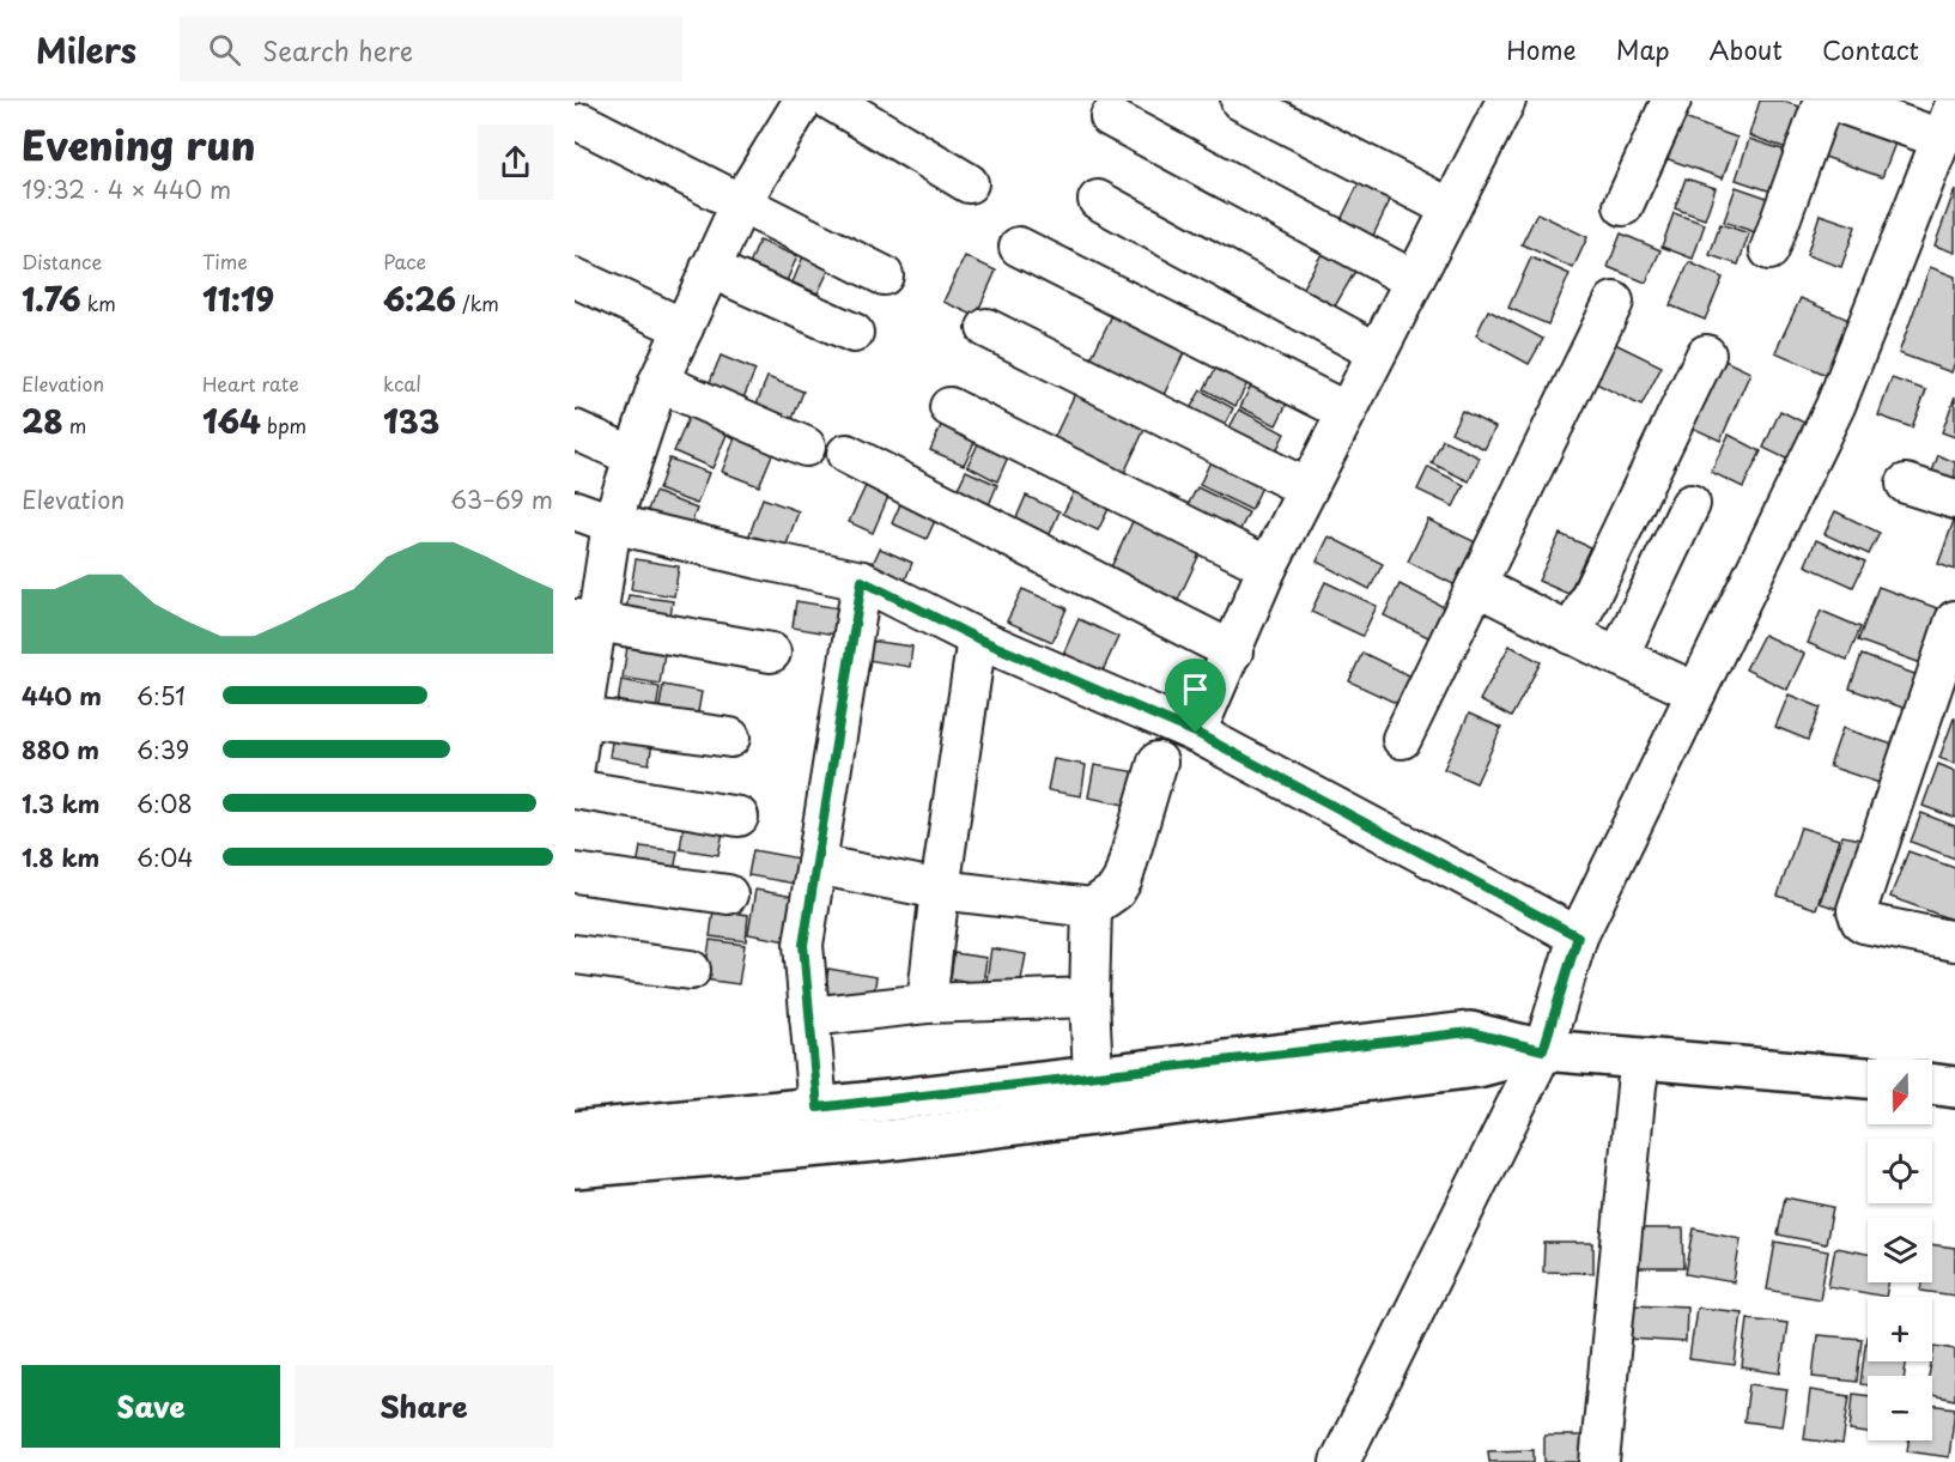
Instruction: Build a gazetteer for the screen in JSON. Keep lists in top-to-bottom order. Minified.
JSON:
{"north":"bottom","page":{"header":"Milers","search":"Search here","nav":["Home","Map","About","Contact"],"heading":["Evening run","19:32 · 4 × 440 m"],"stats":[["Distance","1.76 km"],["Time","11:19"],["Pace","6:26 /km"],["Elevation","28 m"],["Heart rate","164 bpm"],["kcal","133"]],"chart":["Elevation","63–69 m"],"list":[{"name":"440 m","note":"6:51"},{"name":"880 m","note":"6:39"},{"name":"1.3 km","note":"6:08"},{"name":"1.8 km","note":"6:04"}],"map_buttons":["+","−"],"buttons":["Save","Share"]}}
